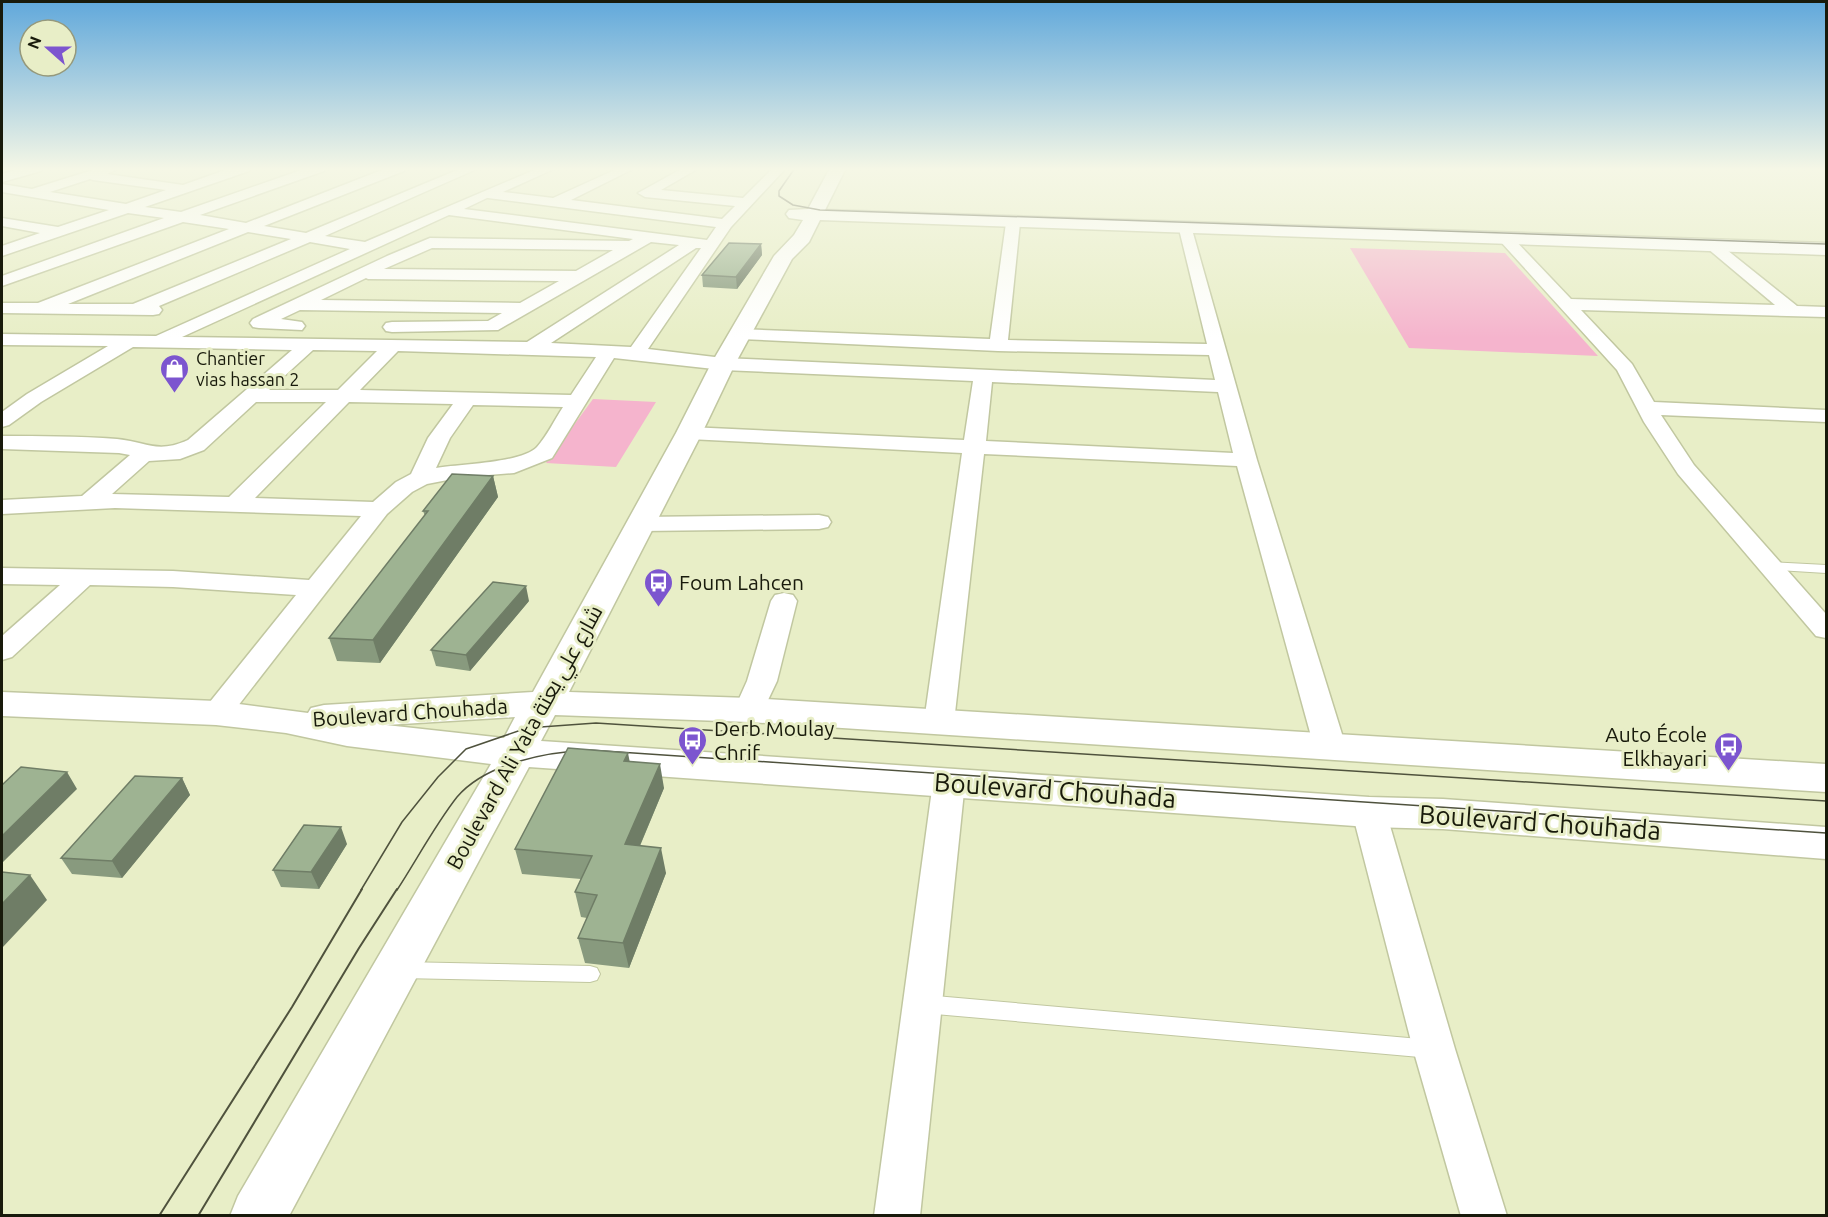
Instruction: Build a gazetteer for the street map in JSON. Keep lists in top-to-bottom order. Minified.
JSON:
{"streets":{"street":["Boulevard Chouhada","Boulevard Ali Yata شارع علي يعتة"]},"crossings":[["Boulevard Chouhada","Boulevard Ali Yata شارع علي يعتة"]],"places":{"shop":["Chantier vias hassan 2"],"bus stop":["Foum Lahcen","Derb Moulay Chrif","Auto École Elkhayari"]},"north":"left"}
